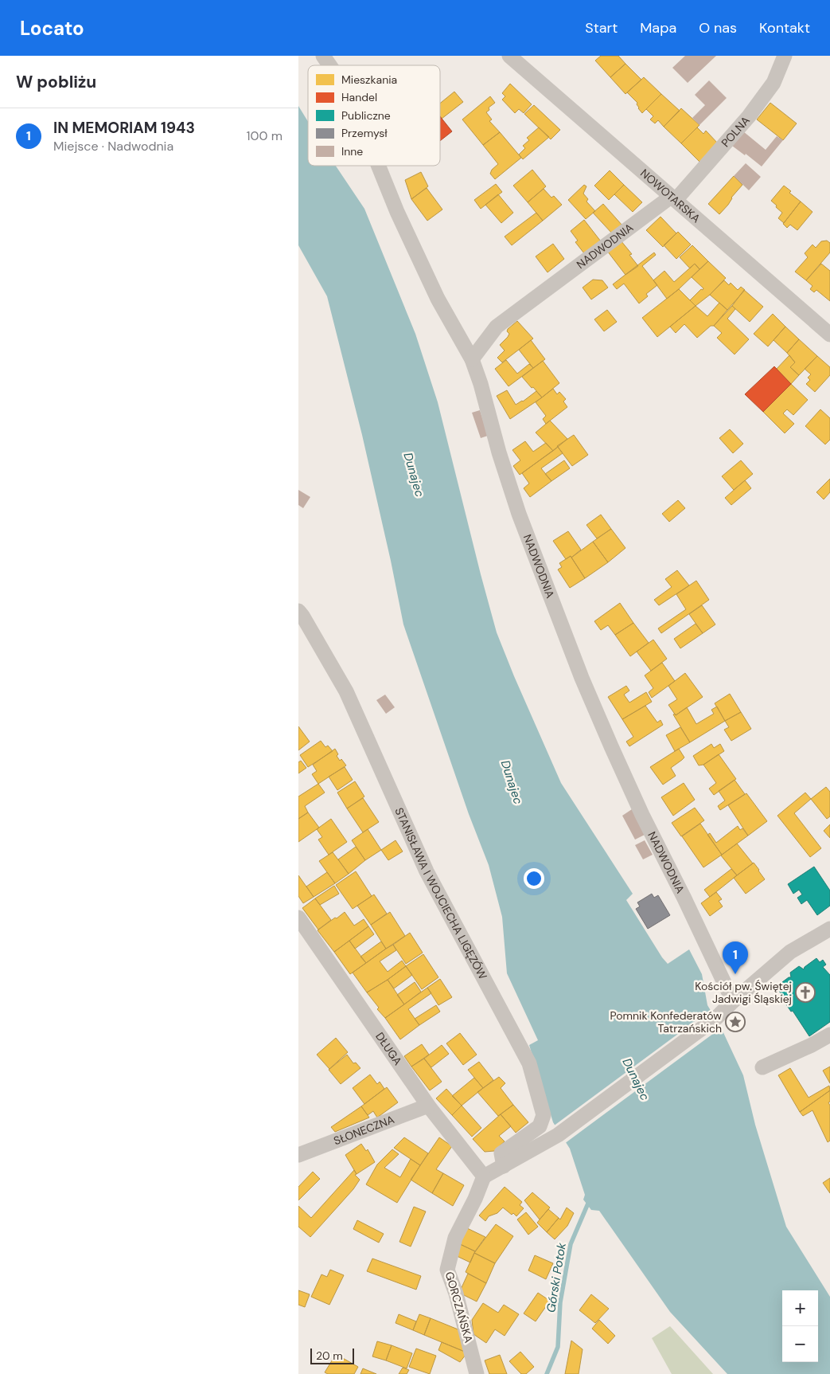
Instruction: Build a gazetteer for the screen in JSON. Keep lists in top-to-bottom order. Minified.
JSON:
{"streets":{"street":["POLNA","NOWOTARSKA","NADWODNIA","STANISŁAWA I WOJCIECHA LIGĘZÓW","DŁUGA","SŁONECZNA","GORCZAŃSKA"]},"crossings":[["POLNA","NOWOTARSKA"],["POLNA","NADWODNIA"],["NOWOTARSKA","NADWODNIA"],["DŁUGA","SŁONECZNA"],["DŁUGA","GORCZAŃSKA"]],"water":["Dunajec","Górski Potok"],"places":{"church":["Kościół pw. Świętej Jadwigi Śląskiej"],"place":["Pomnik Konfederatów Tatrzańskich"]},"legend":["Mieszkania","Handel","Publiczne","Przemysł","Inne"],"scale_bar":"20 m","page":{"header":"Locato","nav":["Start","Mapa","O nas","Kontakt"],"heading":"W pobliżu","list":[{"mark":"1","name":"IN MEMORIAM 1943","note":"Miejsce · Nadwodnia","value":"100 m"}],"pins":"1","map_buttons":["+","−"],"scale":"20 m"}}
